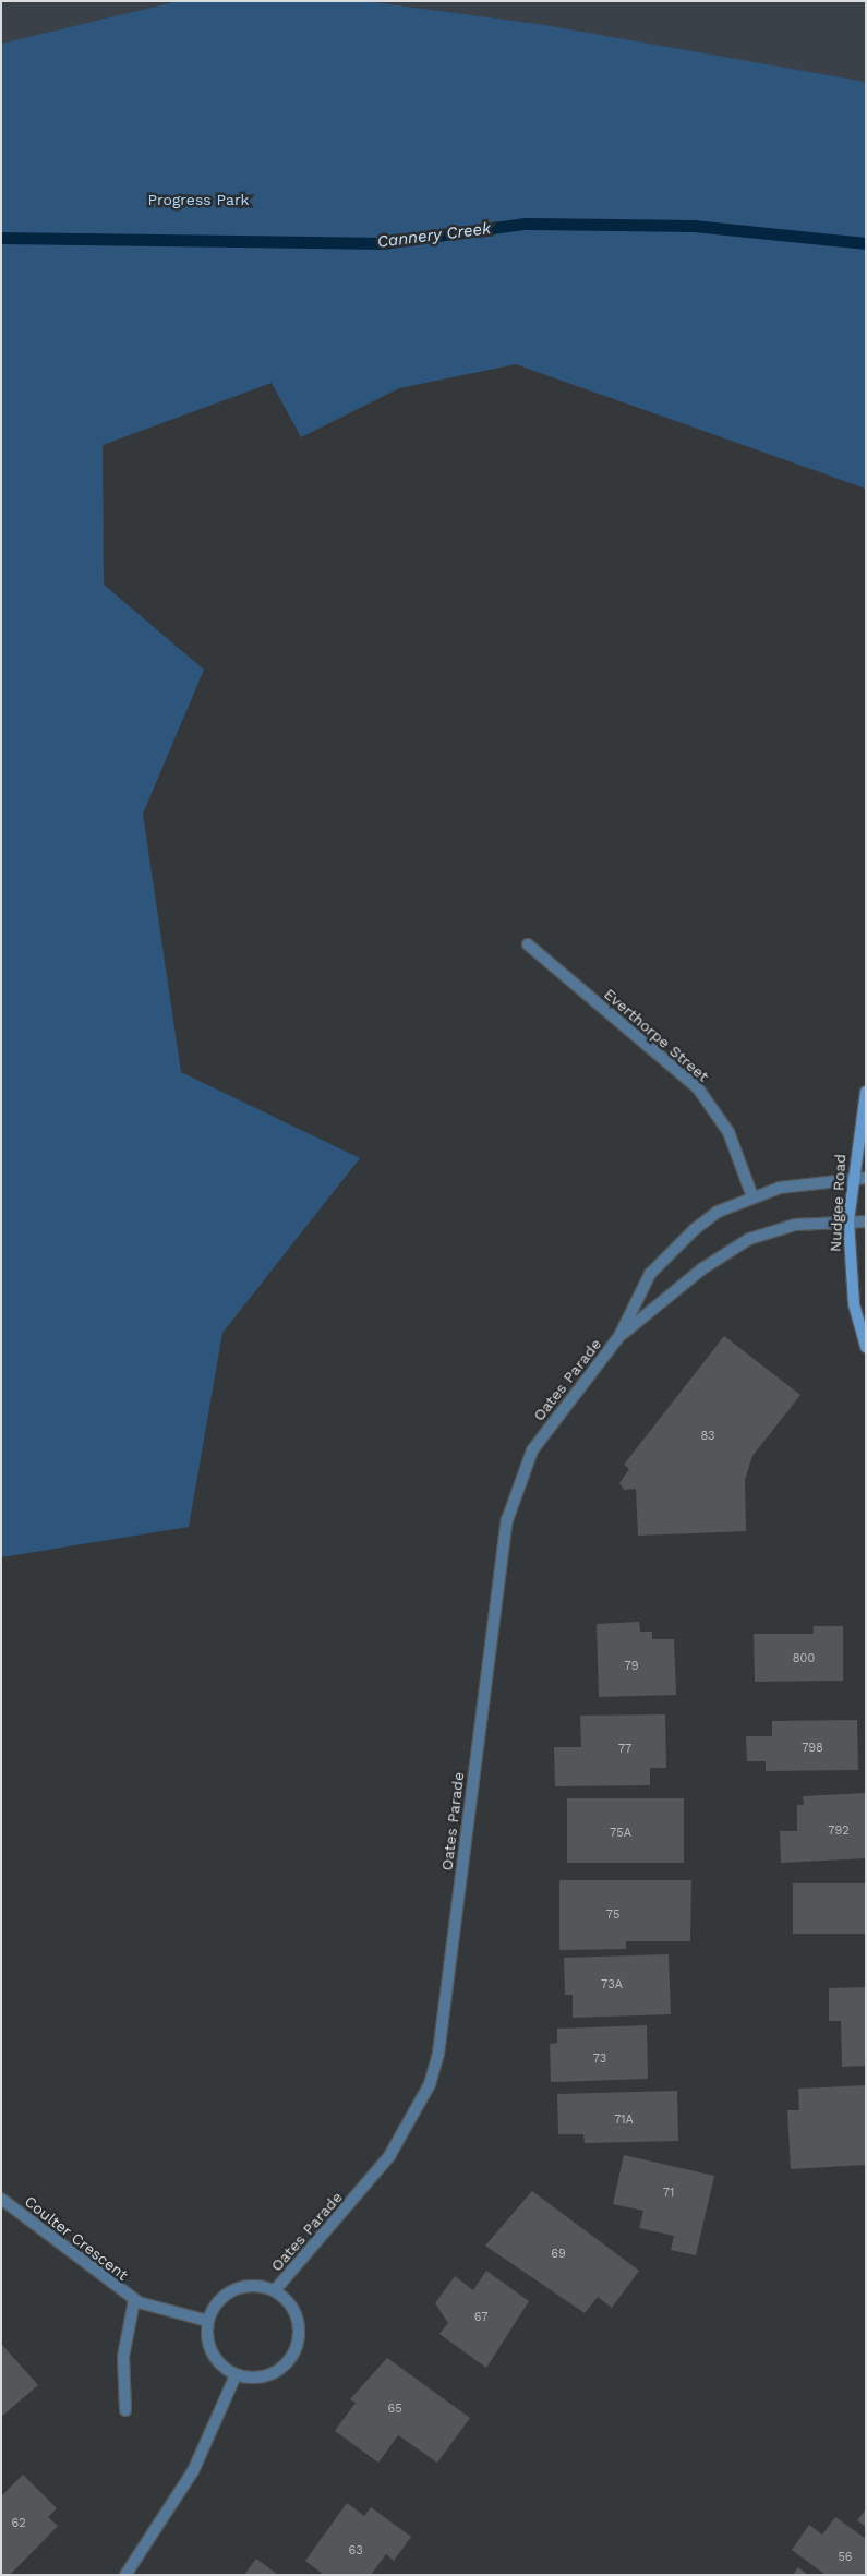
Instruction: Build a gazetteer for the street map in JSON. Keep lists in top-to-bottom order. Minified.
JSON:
{"streets":{"main road":["Nudgee Road"],"street":["Everthorpe Street","Oates Parade","Coulter Crescent"]},"crossings":[["Everthorpe Street","Oates Parade"],["Nudgee Road","Oates Parade"],["Oates Parade","Coulter Crescent"]],"water":["Cannery Creek"],"parks":["Progress Park"],"house_numbers":["83","800","79","798","77","792","75A","75","73A","73","71A","71","69","67","65","62","63","56"]}
